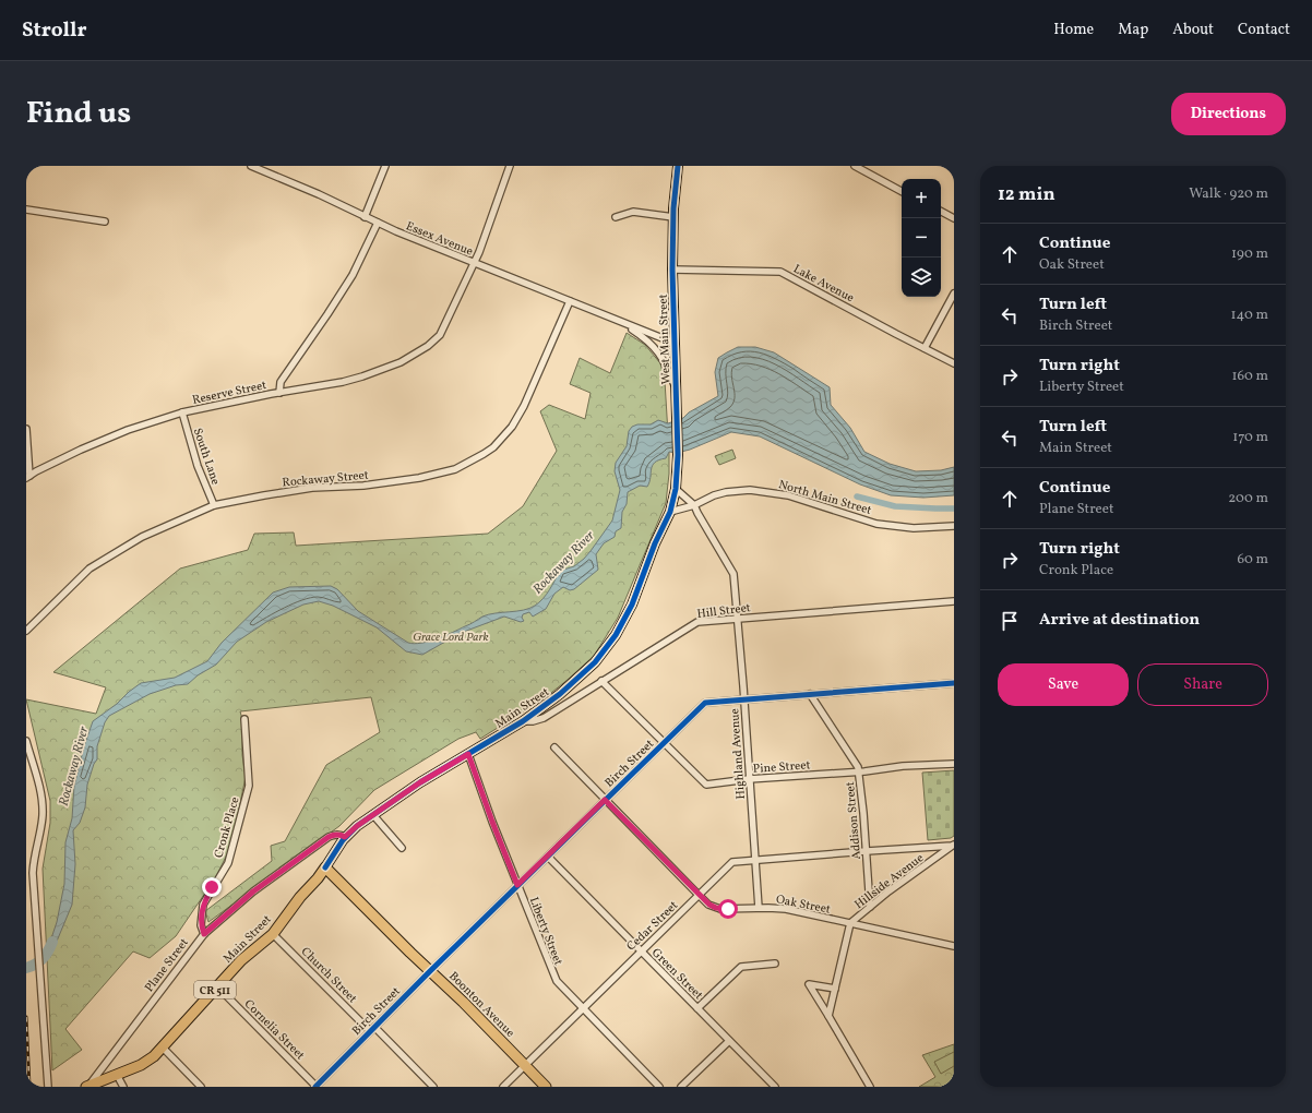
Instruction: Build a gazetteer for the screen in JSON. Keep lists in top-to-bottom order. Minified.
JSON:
{"streets":{"main road":["Main Street","CR 511","Boonton Avenue"],"street":["Essex Avenue","Lake Avenue","West Main Street","Reserve Street","South Lane","Rockaway Street","North Main Street","Hill Street","Highland Avenue","Birch Street","Pine Street","Addison Street","Cronk Place","Hillside Avenue","Oak Street","Cedar Street","Liberty Street","Plane Street","Green Street","Church Street","Cornelia Street"]},"crossings":[["Essex Avenue","West Main Street"],["Essex Avenue","Reserve Street"],["Essex Avenue","Rockaway Street"],["Lake Avenue","West Main Street"],["West Main Street","Main Street"],["West Main Street","Highland Avenue"],["Reserve Street","South Lane"],["South Lane","Rockaway Street"],["North Main Street","Highland Avenue"],["Hill Street","Main Street"],["Hill Street","Highland Avenue"],["Hill Street","Pine Street"],["Main Street","Liberty Street"],["Main Street","Plane Street"],["Main Street","Church Street"],["Main Street","Boonton Avenue"],["Main Street","Cornelia Street"],["Highland Avenue","Birch Street"],["Highland Avenue","Pine Street"],["Highland Avenue","Oak Street"],["Highland Avenue","Cedar Street"],["Birch Street","Pine Street"],["Birch Street","Addison Street"],["Birch Street","Oak Street"],["Birch Street","Liberty Street"],["Birch Street","Green Street"],["Birch Street","Church Street"],["Birch Street","Boonton Avenue"],["Birch Street","Cornelia Street"],["Pine Street","Addison Street"],["Addison Street","Hillside Avenue"],["Addison Street","Cedar Street"],["Cronk Place","Plane Street"],["Hillside Avenue","Oak Street"],["Hillside Avenue","Cedar Street"],["Oak Street","Cedar Street"],["Cedar Street","Liberty Street"],["Cedar Street","Green Street"],["Cedar Street","Boonton Avenue"]],"water":["Rockaway River"],"parks":["Grace Lord Park"],"page":{"header":"Strollr","nav":["Home","Map","About","Contact"],"title":"Find us","buttons":["Directions",["Save","Share"]],"heading":["12 min","Walk · 920 m"],"map_buttons":["+","−"],"list":[["Continue","Oak Street","190 m"],["Turn left","Birch Street","140 m"],["Turn right","Liberty Street","160 m"],["Turn left","Main Street","170 m"],["Continue","Plane Street","200 m"],["Turn right","Cronk Place","60 m"],"Arrive at destination"]}}
